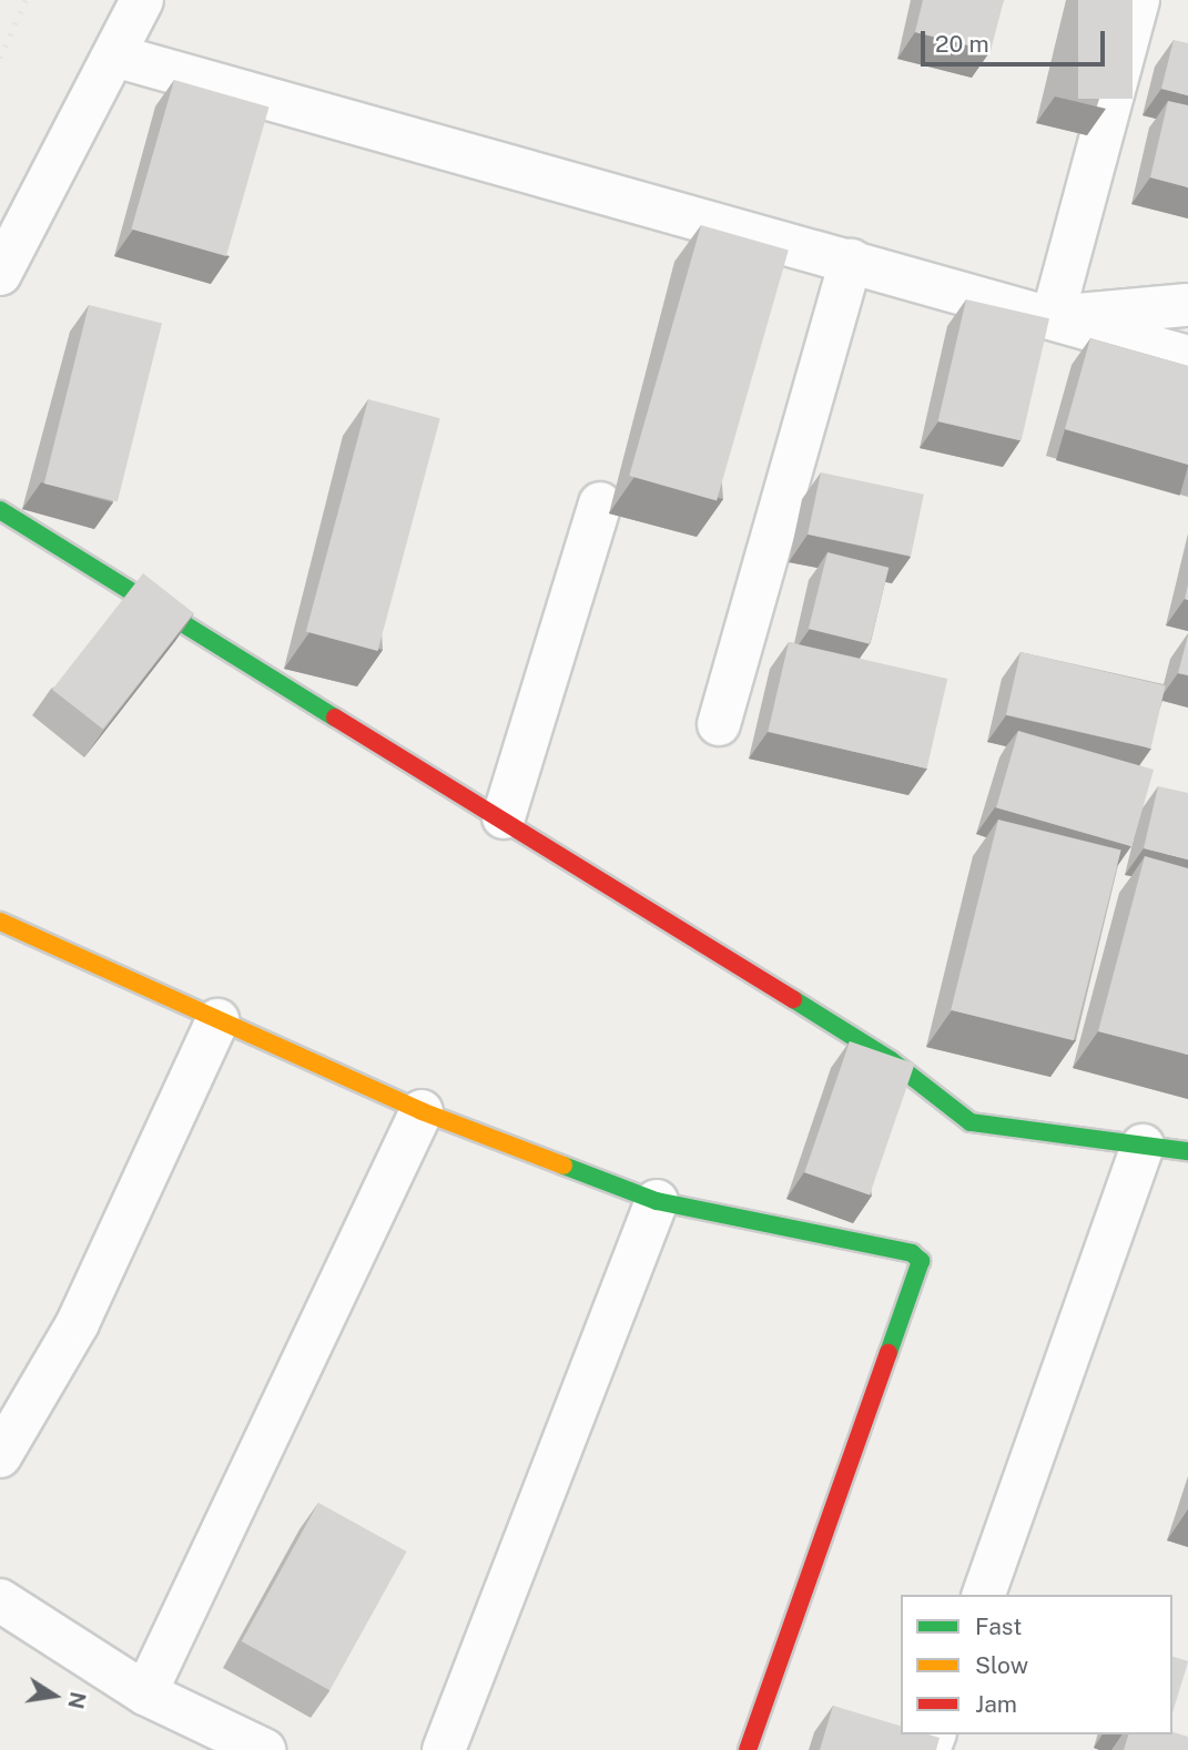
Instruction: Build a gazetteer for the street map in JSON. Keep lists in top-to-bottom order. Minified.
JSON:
{"legend":["Fast","Slow","Jam"],"scale_bar":"20 m","north":"right"}
